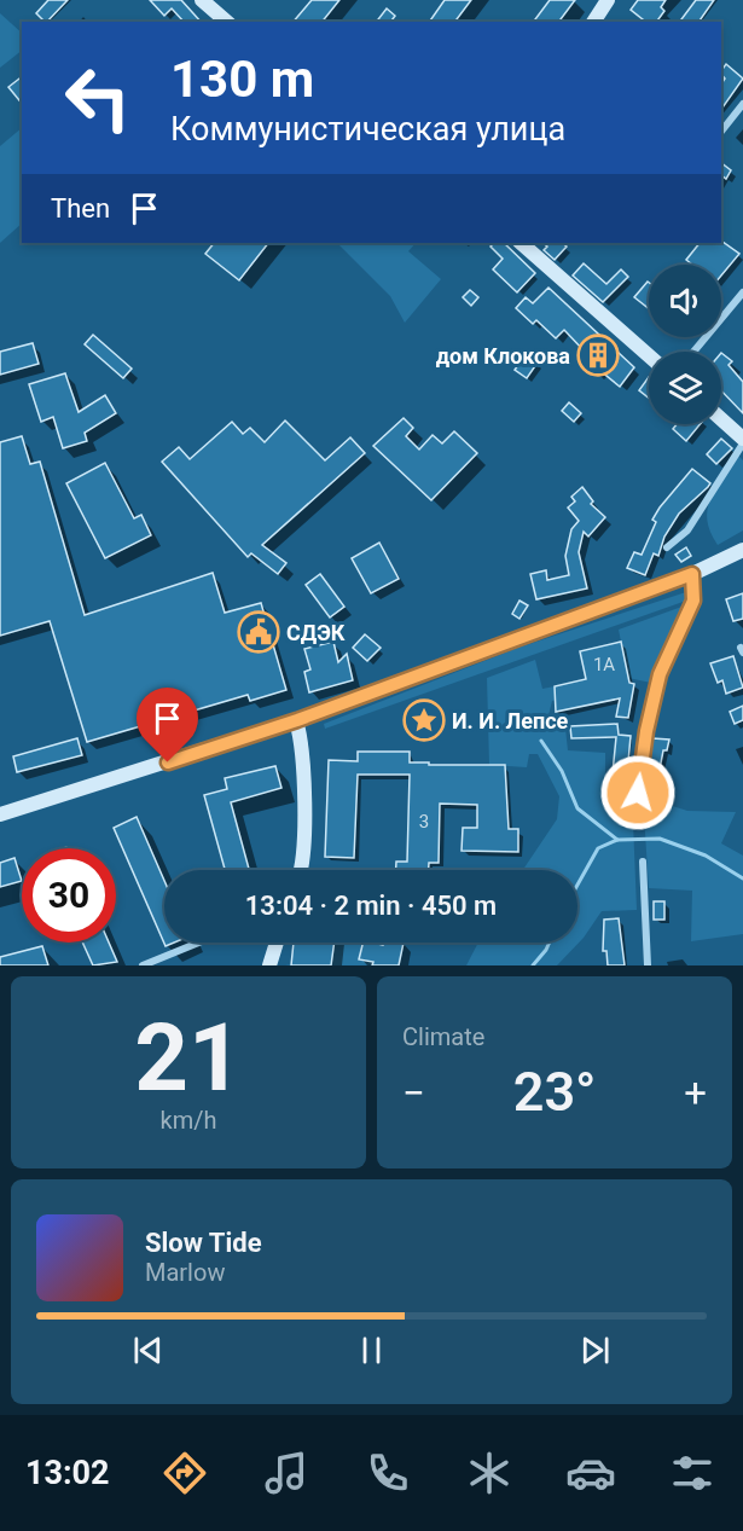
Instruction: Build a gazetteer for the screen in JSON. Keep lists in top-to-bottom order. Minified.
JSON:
{"places":{"building":["дом Клокова"],"public building":["СДЭК"],"place":["И. И. Лепсе"]},"house_numbers":["1А","3"],"page":{"turn":["130 m","Коммунистическая улица"],"then":"Then","limit":"30","trip":"13:04 · 2 min · 450 m","tile":[["21","km/h"],"Climate"],"heat":["−","23°","+"],"song":["Slow Tide","Marlow"],"tabs":"13:02"}}
